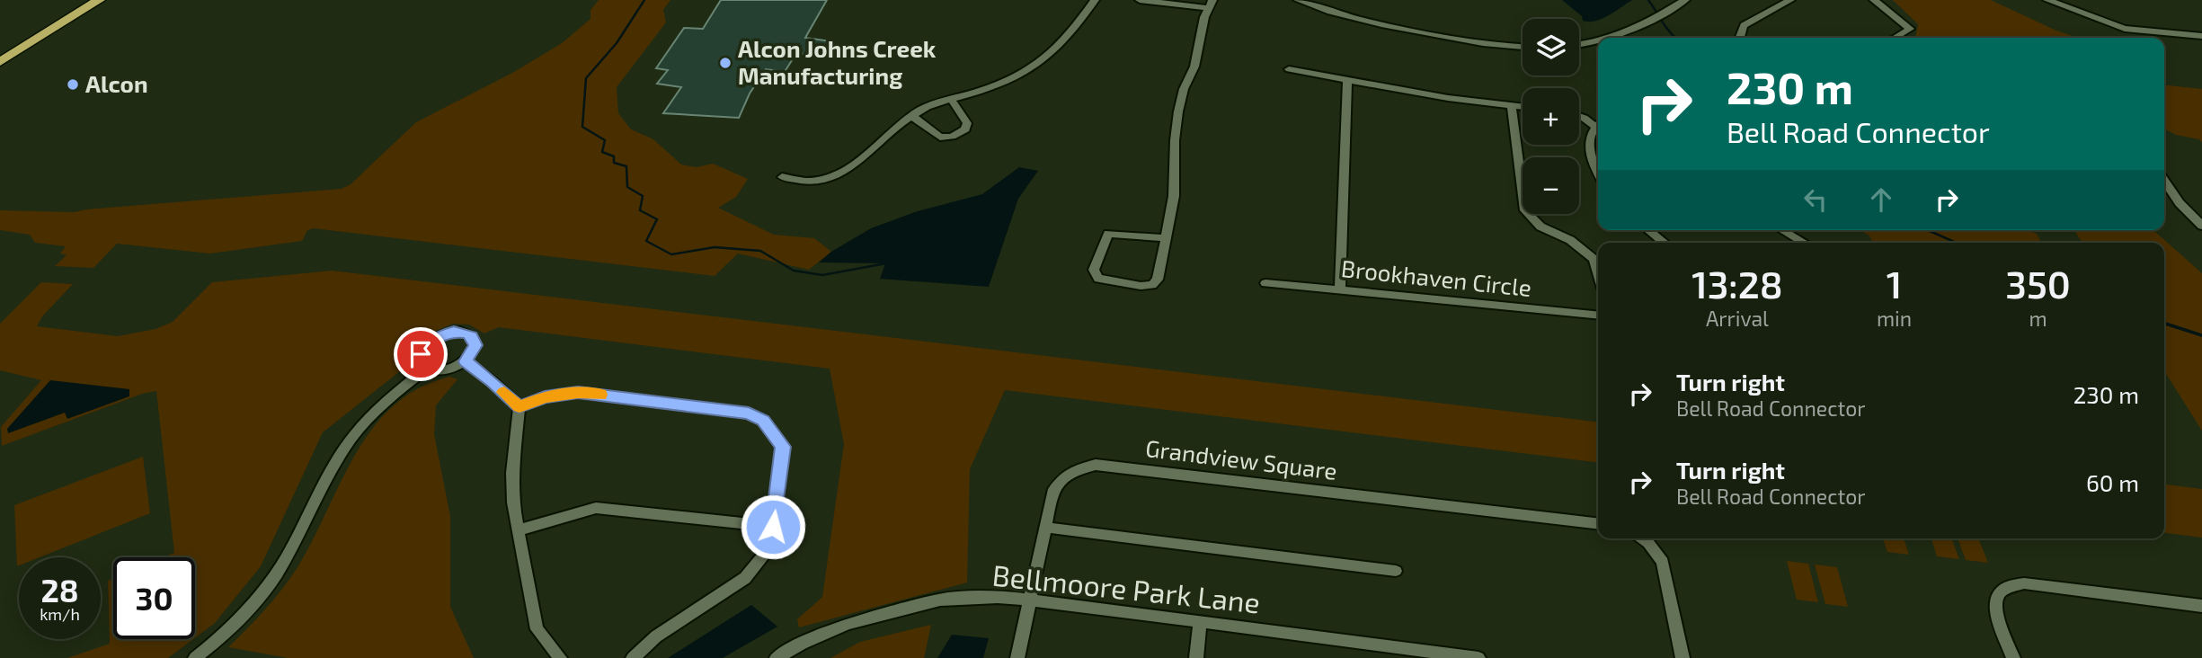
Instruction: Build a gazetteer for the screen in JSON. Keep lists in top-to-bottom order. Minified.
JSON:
{"streets":{"street":["Brookhaven Circle","Grandview Square","Bellmoore Park Lane"]},"crossings":[["Grandview Square","Bellmoore Park Lane"]],"places":["Alcon Johns Creek Manufacturing","Alcon"],"page":{"map_buttons":["+","−"],"turn":["230 m","Bell Road Connector"],"eta":["13:28","Arrival","1","min","350","m"],"list":[{"name":"Turn right","note":"Bell Road Connector","value":"230 m"},{"name":"Turn right","note":"Bell Road Connector","value":"60 m"}],"speed":"28 km/h","limit":"30"}}
